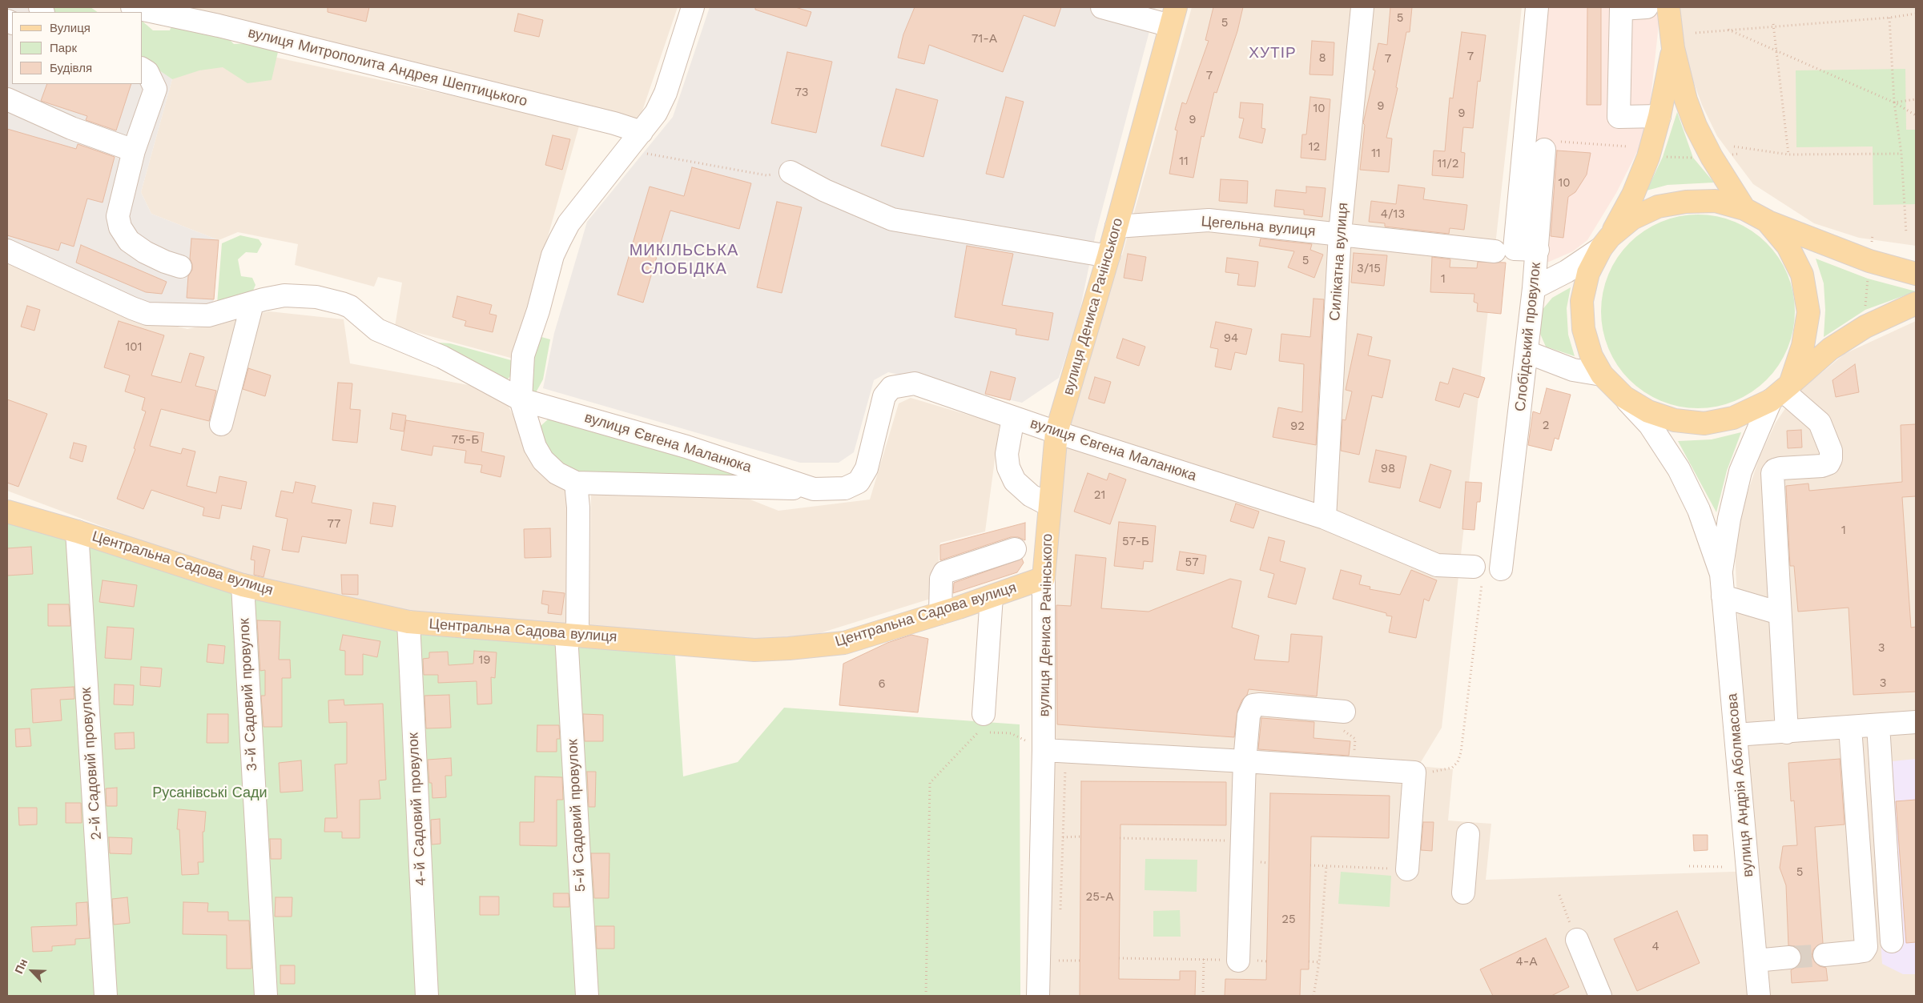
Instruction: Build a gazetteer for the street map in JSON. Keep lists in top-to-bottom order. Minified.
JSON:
{"streets":{"main road":["вулиця Дениса Рачінського","Центральна Садова вулиця"],"street":["вулиця Митрополита Андрея Шептицького","Цегельна вулиця","Силікатна вулиця","Слобідський провулок","вулиця Євгена Маланюка","3-й Садовий провулок","2-й Садовий провулок","вулиця Андрія Аболмасова","4-й Садовий провулок","5-й Садовий провулок"]},"crossings":[["Цегельна вулиця","Силікатна вулиця"],["Цегельна вулиця","вулиця Дениса Рачінського"],["Силікатна вулиця","вулиця Євгена Маланюка"],["вулиця Дениса Рачінського","вулиця Євгена Маланюка"],["вулиця Дениса Рачінського","Центральна Садова вулиця"],["Центральна Садова вулиця","3-й Садовий провулок"],["Центральна Садова вулиця","2-й Садовий провулок"],["Центральна Садова вулиця","4-й Садовий провулок"],["Центральна Садова вулиця","5-й Садовий провулок"]],"districts":["ХУТІР","МИКІЛЬСЬКА СЛОБІДКА"],"parks":["Русанівські Сади"],"house_numbers":["5","5","71-А","7","8","7","7","73","9","10","9","9","12","11","11","11/2","10","4/13","5","3/15","1","94","101","2","92","75-Б","98","21","77","1","57-Б","57","3","19","3","6","5","25-А","25","4","4-А"],"legend":["Вулиця","Парк","Будівля"],"north":"top left"}
